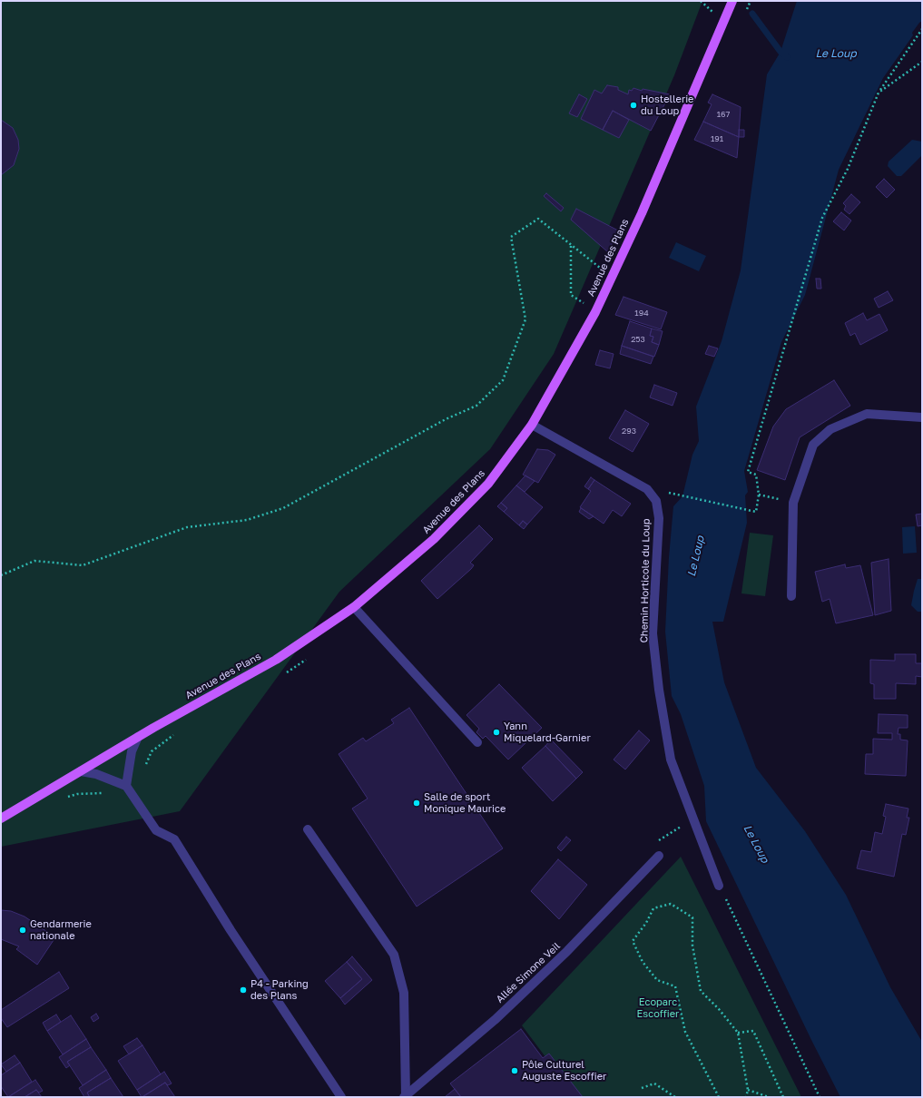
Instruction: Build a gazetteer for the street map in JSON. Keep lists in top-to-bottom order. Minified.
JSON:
{"streets":{"main road":["Avenue des Plans"],"street":["Chemin Horticole du Loup","Allée Simone Veil"]},"crossings":[["Avenue des Plans","Chemin Horticole du Loup"]],"water":["Le Loup"],"parks":["Ecoparc Escoffier"],"places":["Hostellerie du Loup","Yann Miquelard-Garnier","Salle de sport Monique Maurice","Gendarmerie nationale","P4 - Parking des Plans","Pôle Culturel Auguste Escoffier"],"house_numbers":["167","191","194","253","293"]}
